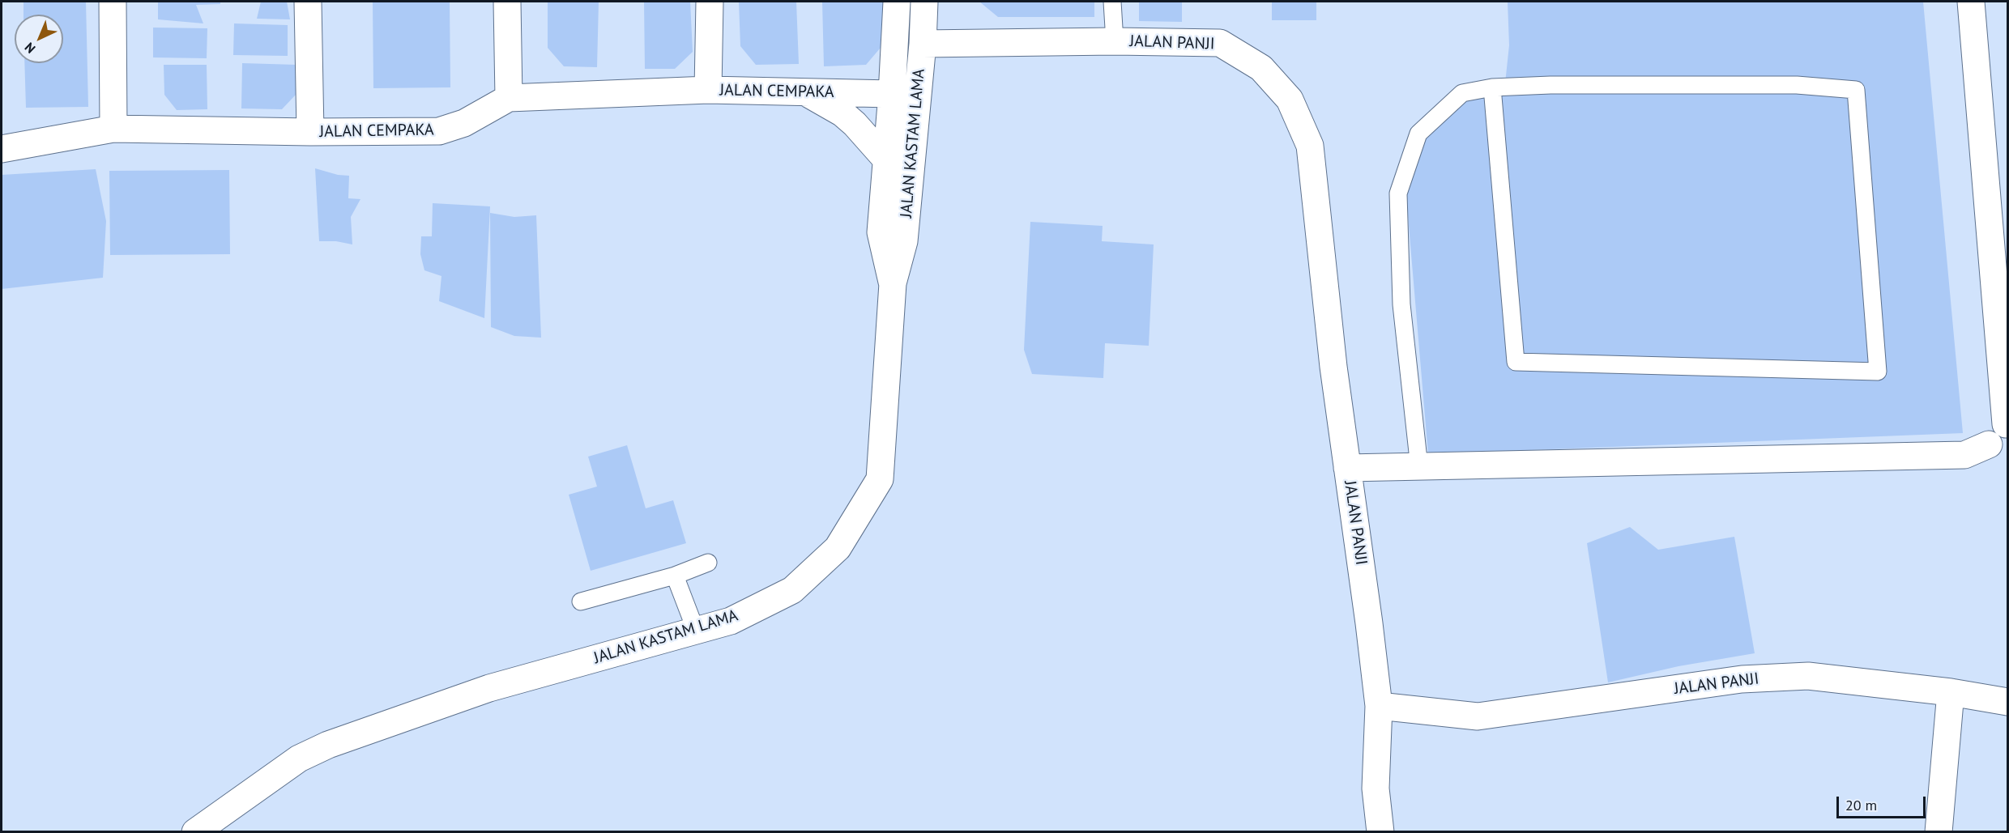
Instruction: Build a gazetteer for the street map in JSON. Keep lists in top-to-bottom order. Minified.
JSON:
{"streets":{"street":["JALAN PANJI","JALAN CEMPAKA","JALAN KASTAM LAMA"]},"crossings":[["JALAN PANJI","JALAN KASTAM LAMA"],["JALAN CEMPAKA","JALAN KASTAM LAMA"]],"scale_bar":"20 m","north":"bottom left"}
